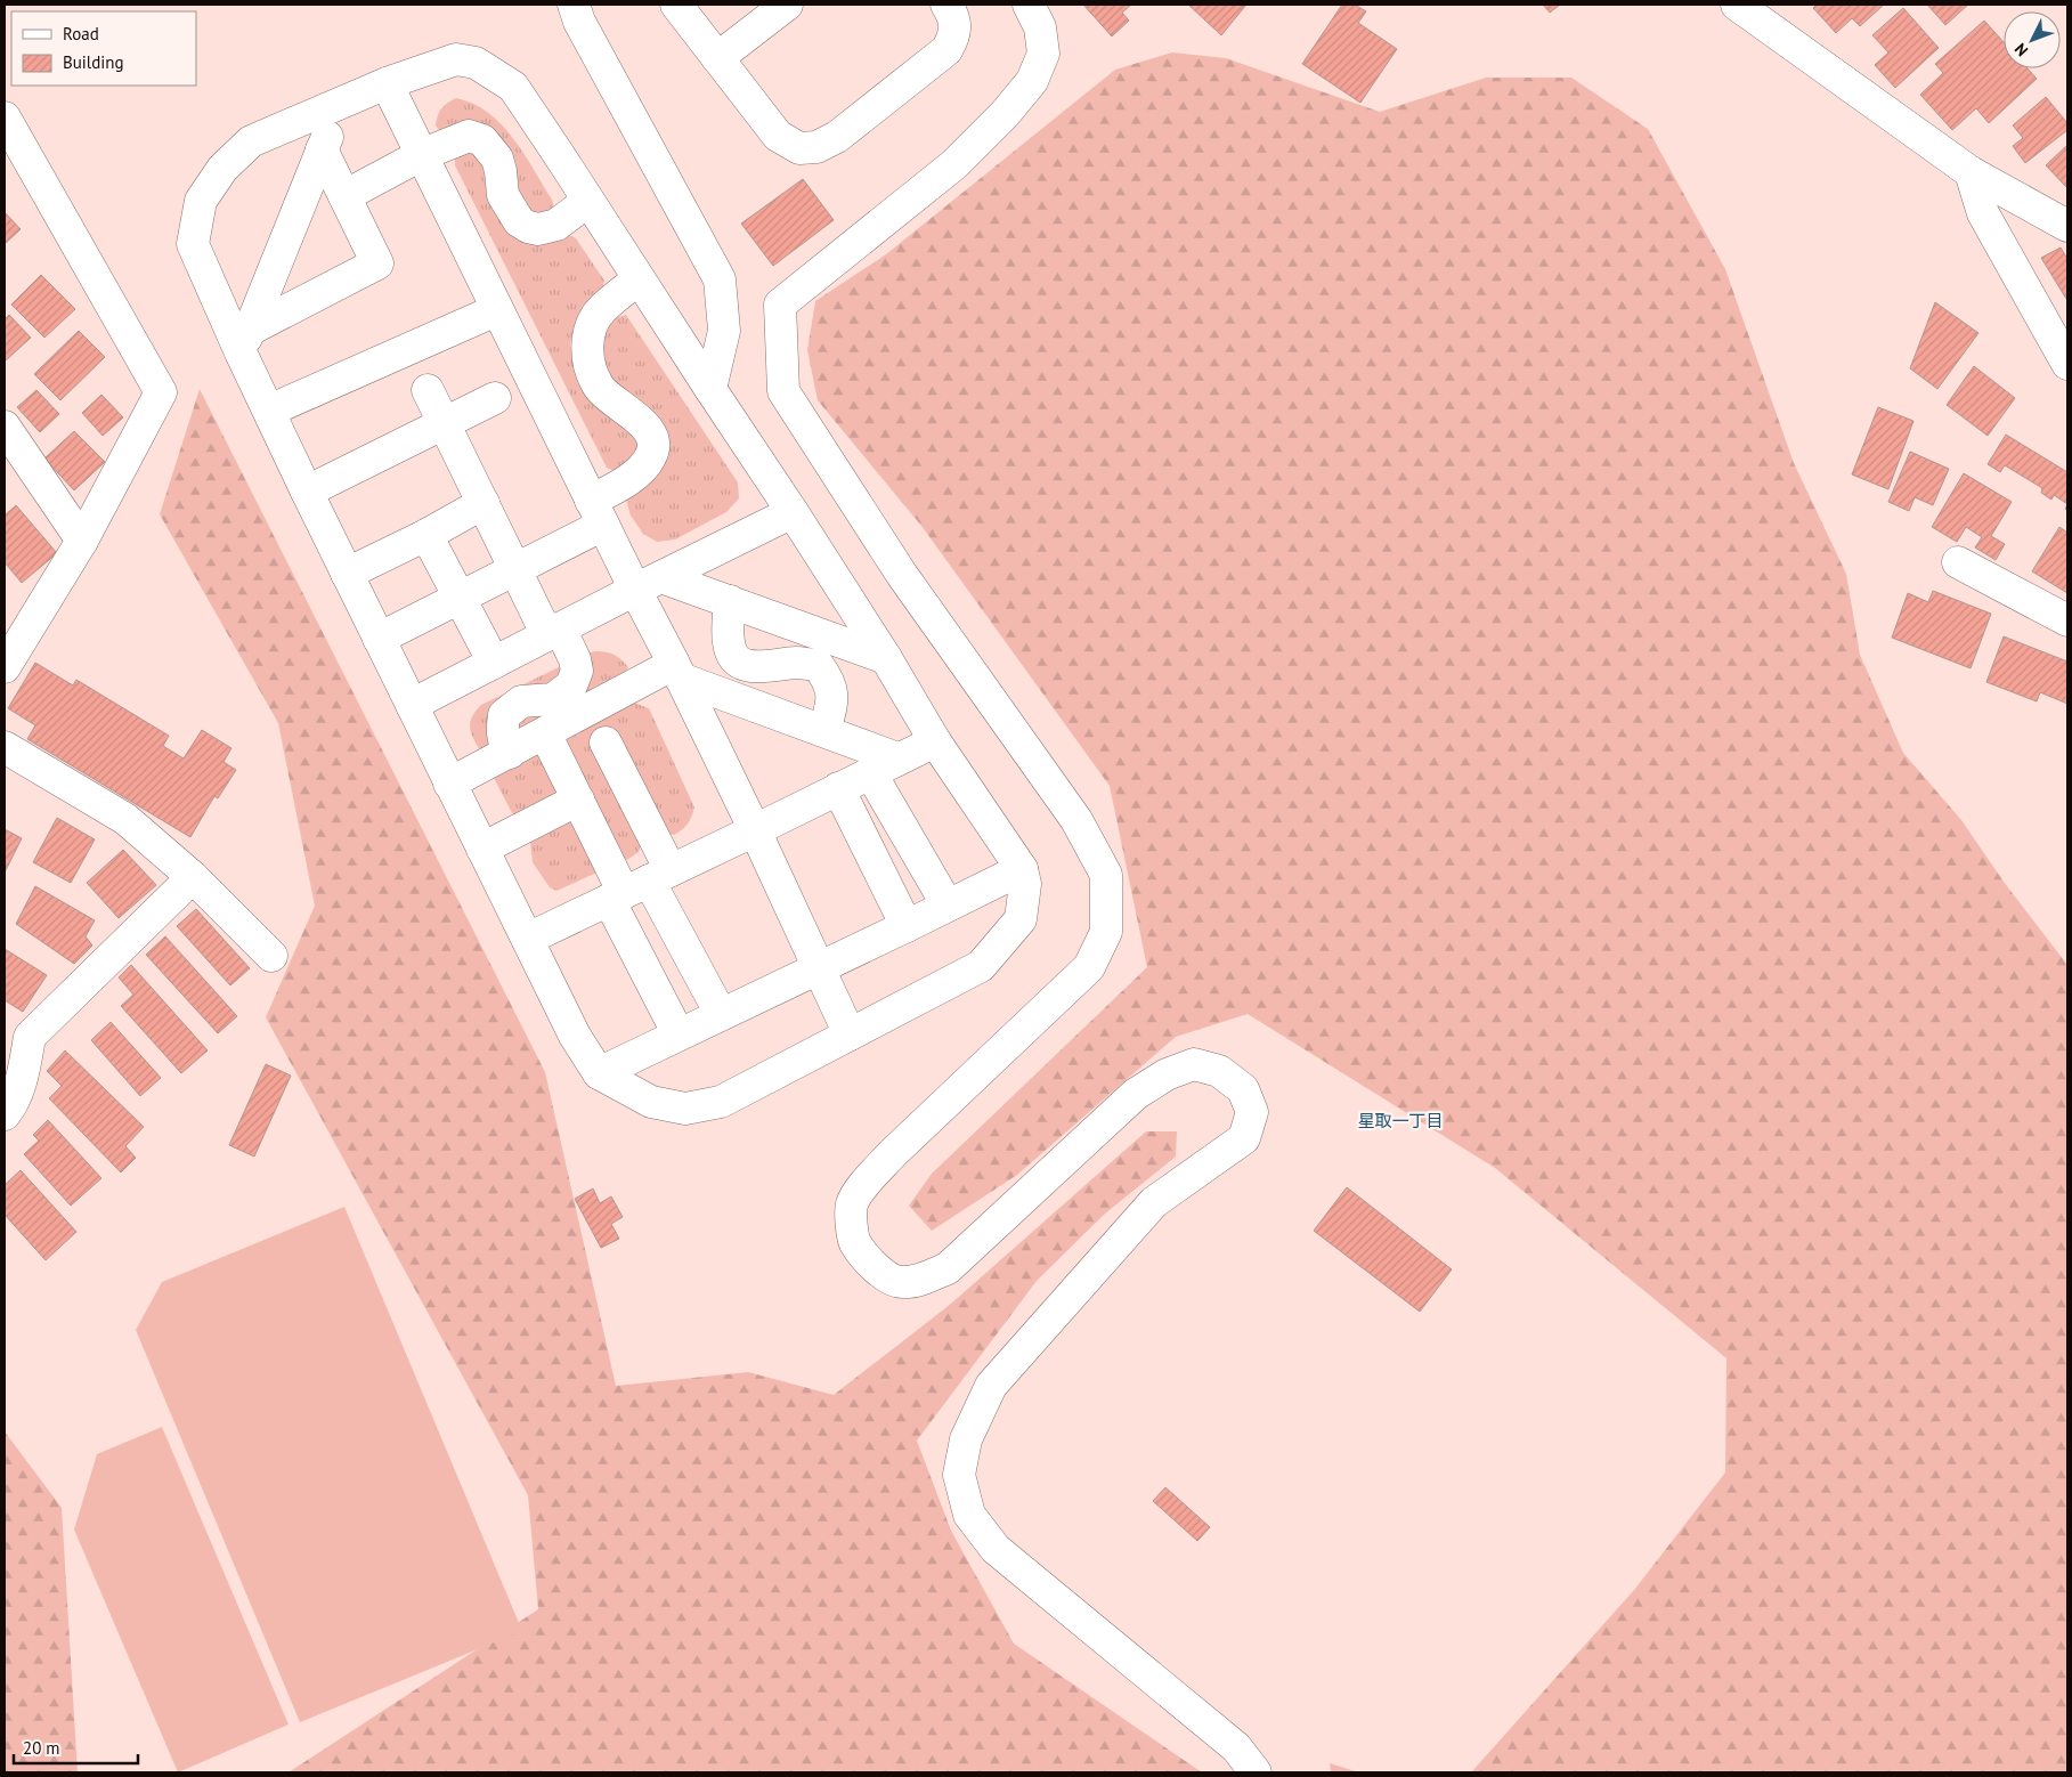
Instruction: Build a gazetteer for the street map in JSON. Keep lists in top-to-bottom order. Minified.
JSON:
{"districts":["星取一丁目"],"legend":["Road","Building"],"scale_bar":"20 m","north":"bottom left"}
